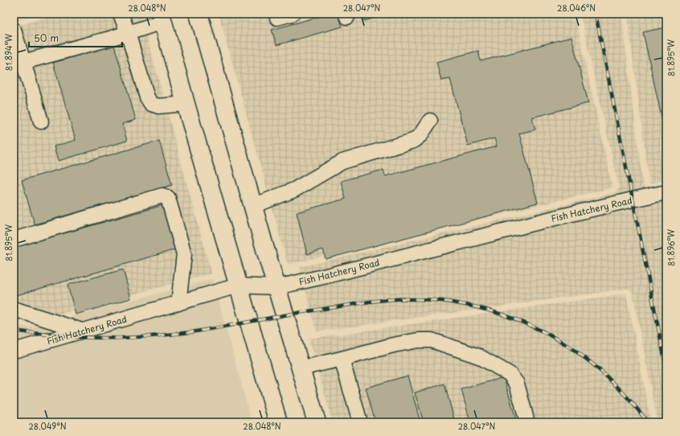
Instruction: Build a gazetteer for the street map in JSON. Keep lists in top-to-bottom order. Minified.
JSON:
{"streets":{"street":["Fish Hatchery Road"]},"scale_bar":"50 m","coordinates":["28.048°N","28.047°N","28.046°N","81.894°W","81.895°W","81.896°W","28.049°N"]}
